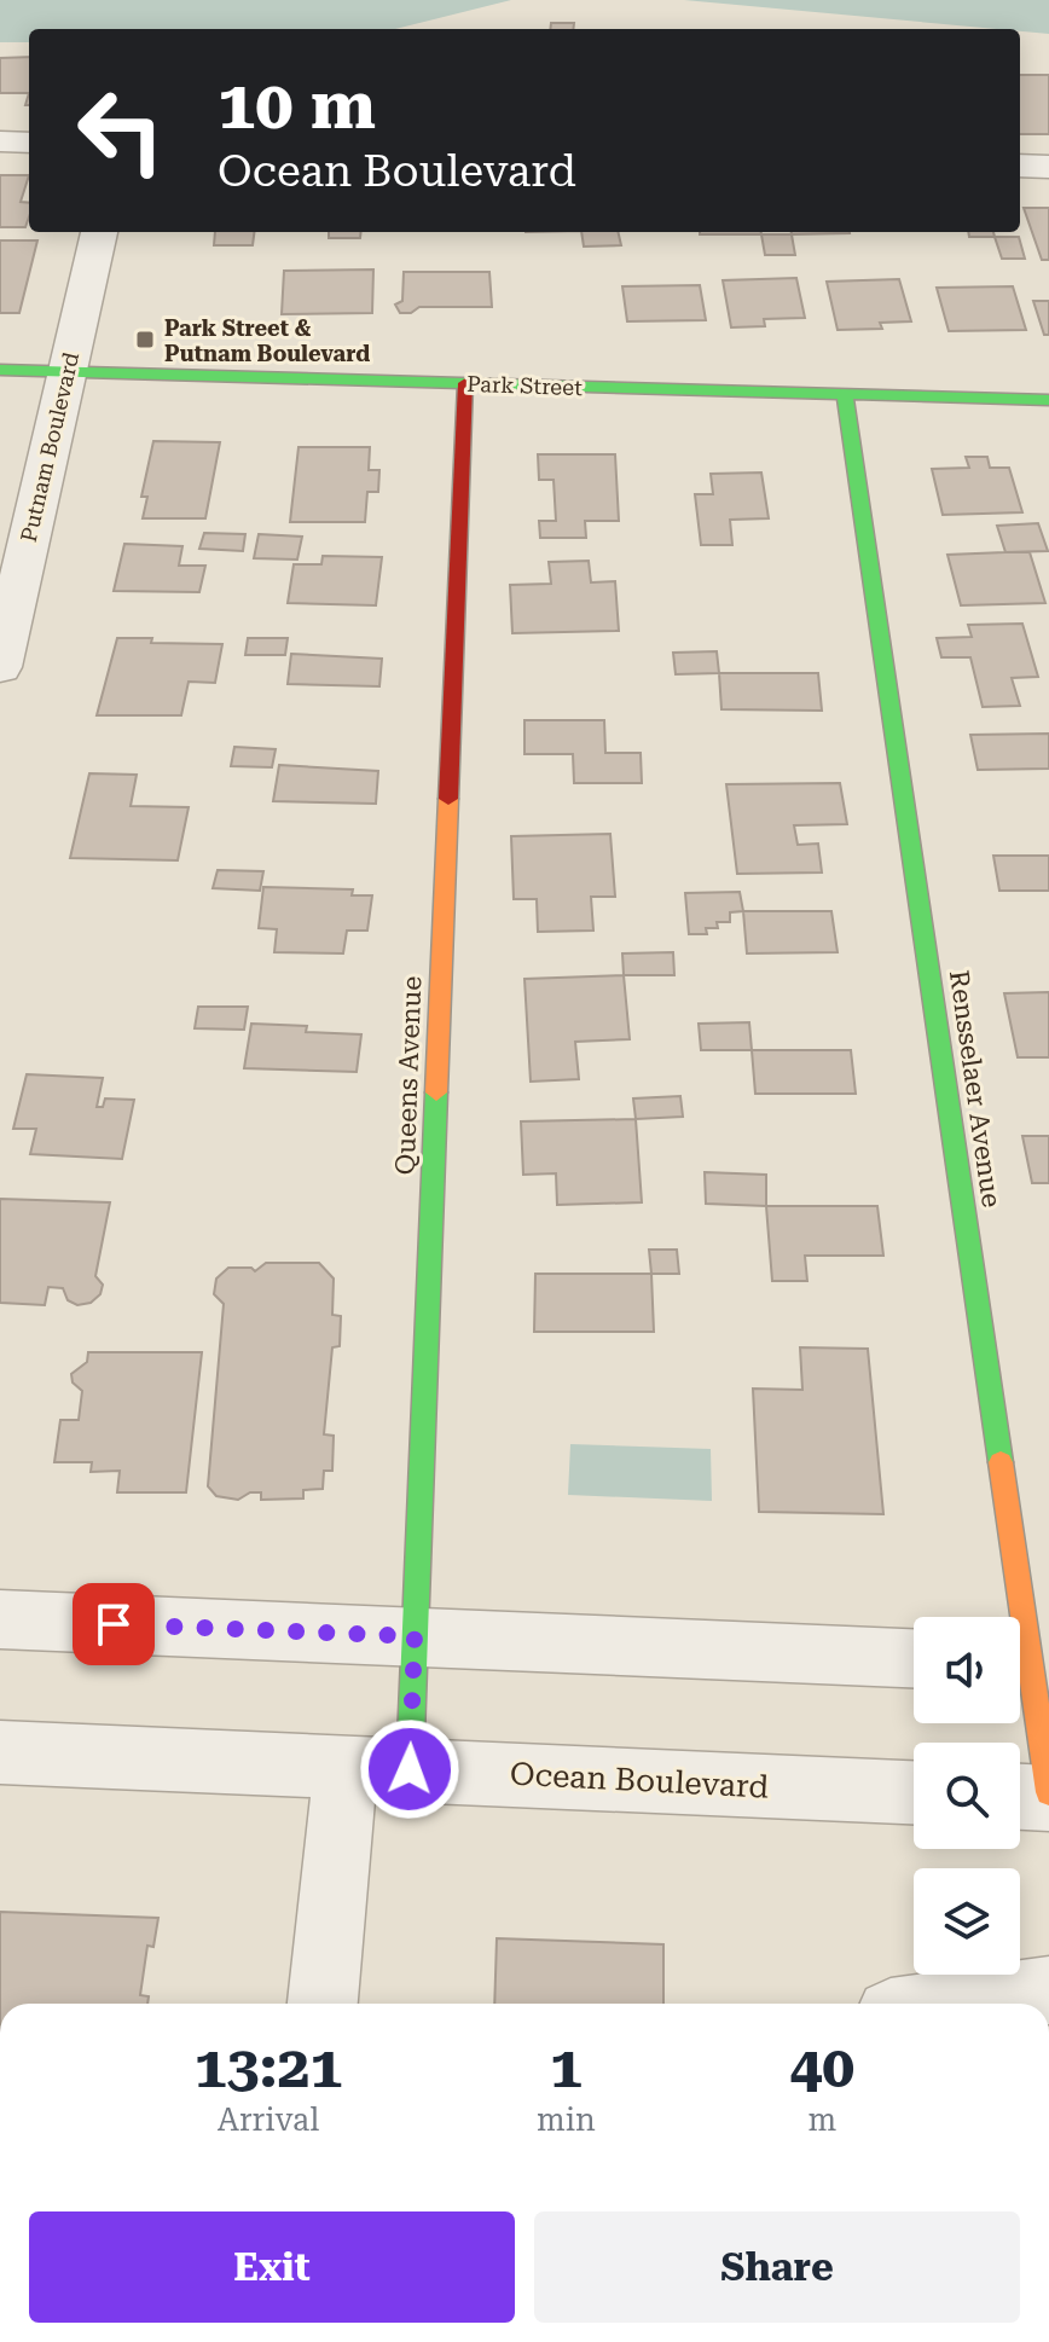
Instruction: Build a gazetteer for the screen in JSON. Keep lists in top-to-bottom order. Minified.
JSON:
{"streets":{"main road":["Park Street","Queens Avenue","Rensselaer Avenue"],"street":["Putnam Boulevard","Ocean Boulevard"]},"crossings":[["Park Street","Putnam Boulevard"],["Park Street","Queens Avenue"],["Park Street","Rensselaer Avenue"],["Queens Avenue","Ocean Boulevard"]],"places":{"transit":["Park Street & Putnam Boulevard"]},"page":{"turn":["10 m","Ocean Boulevard"],"eta":["13:21","Arrival","1","min","40","m"],"buttons":["Exit","Share"]}}
